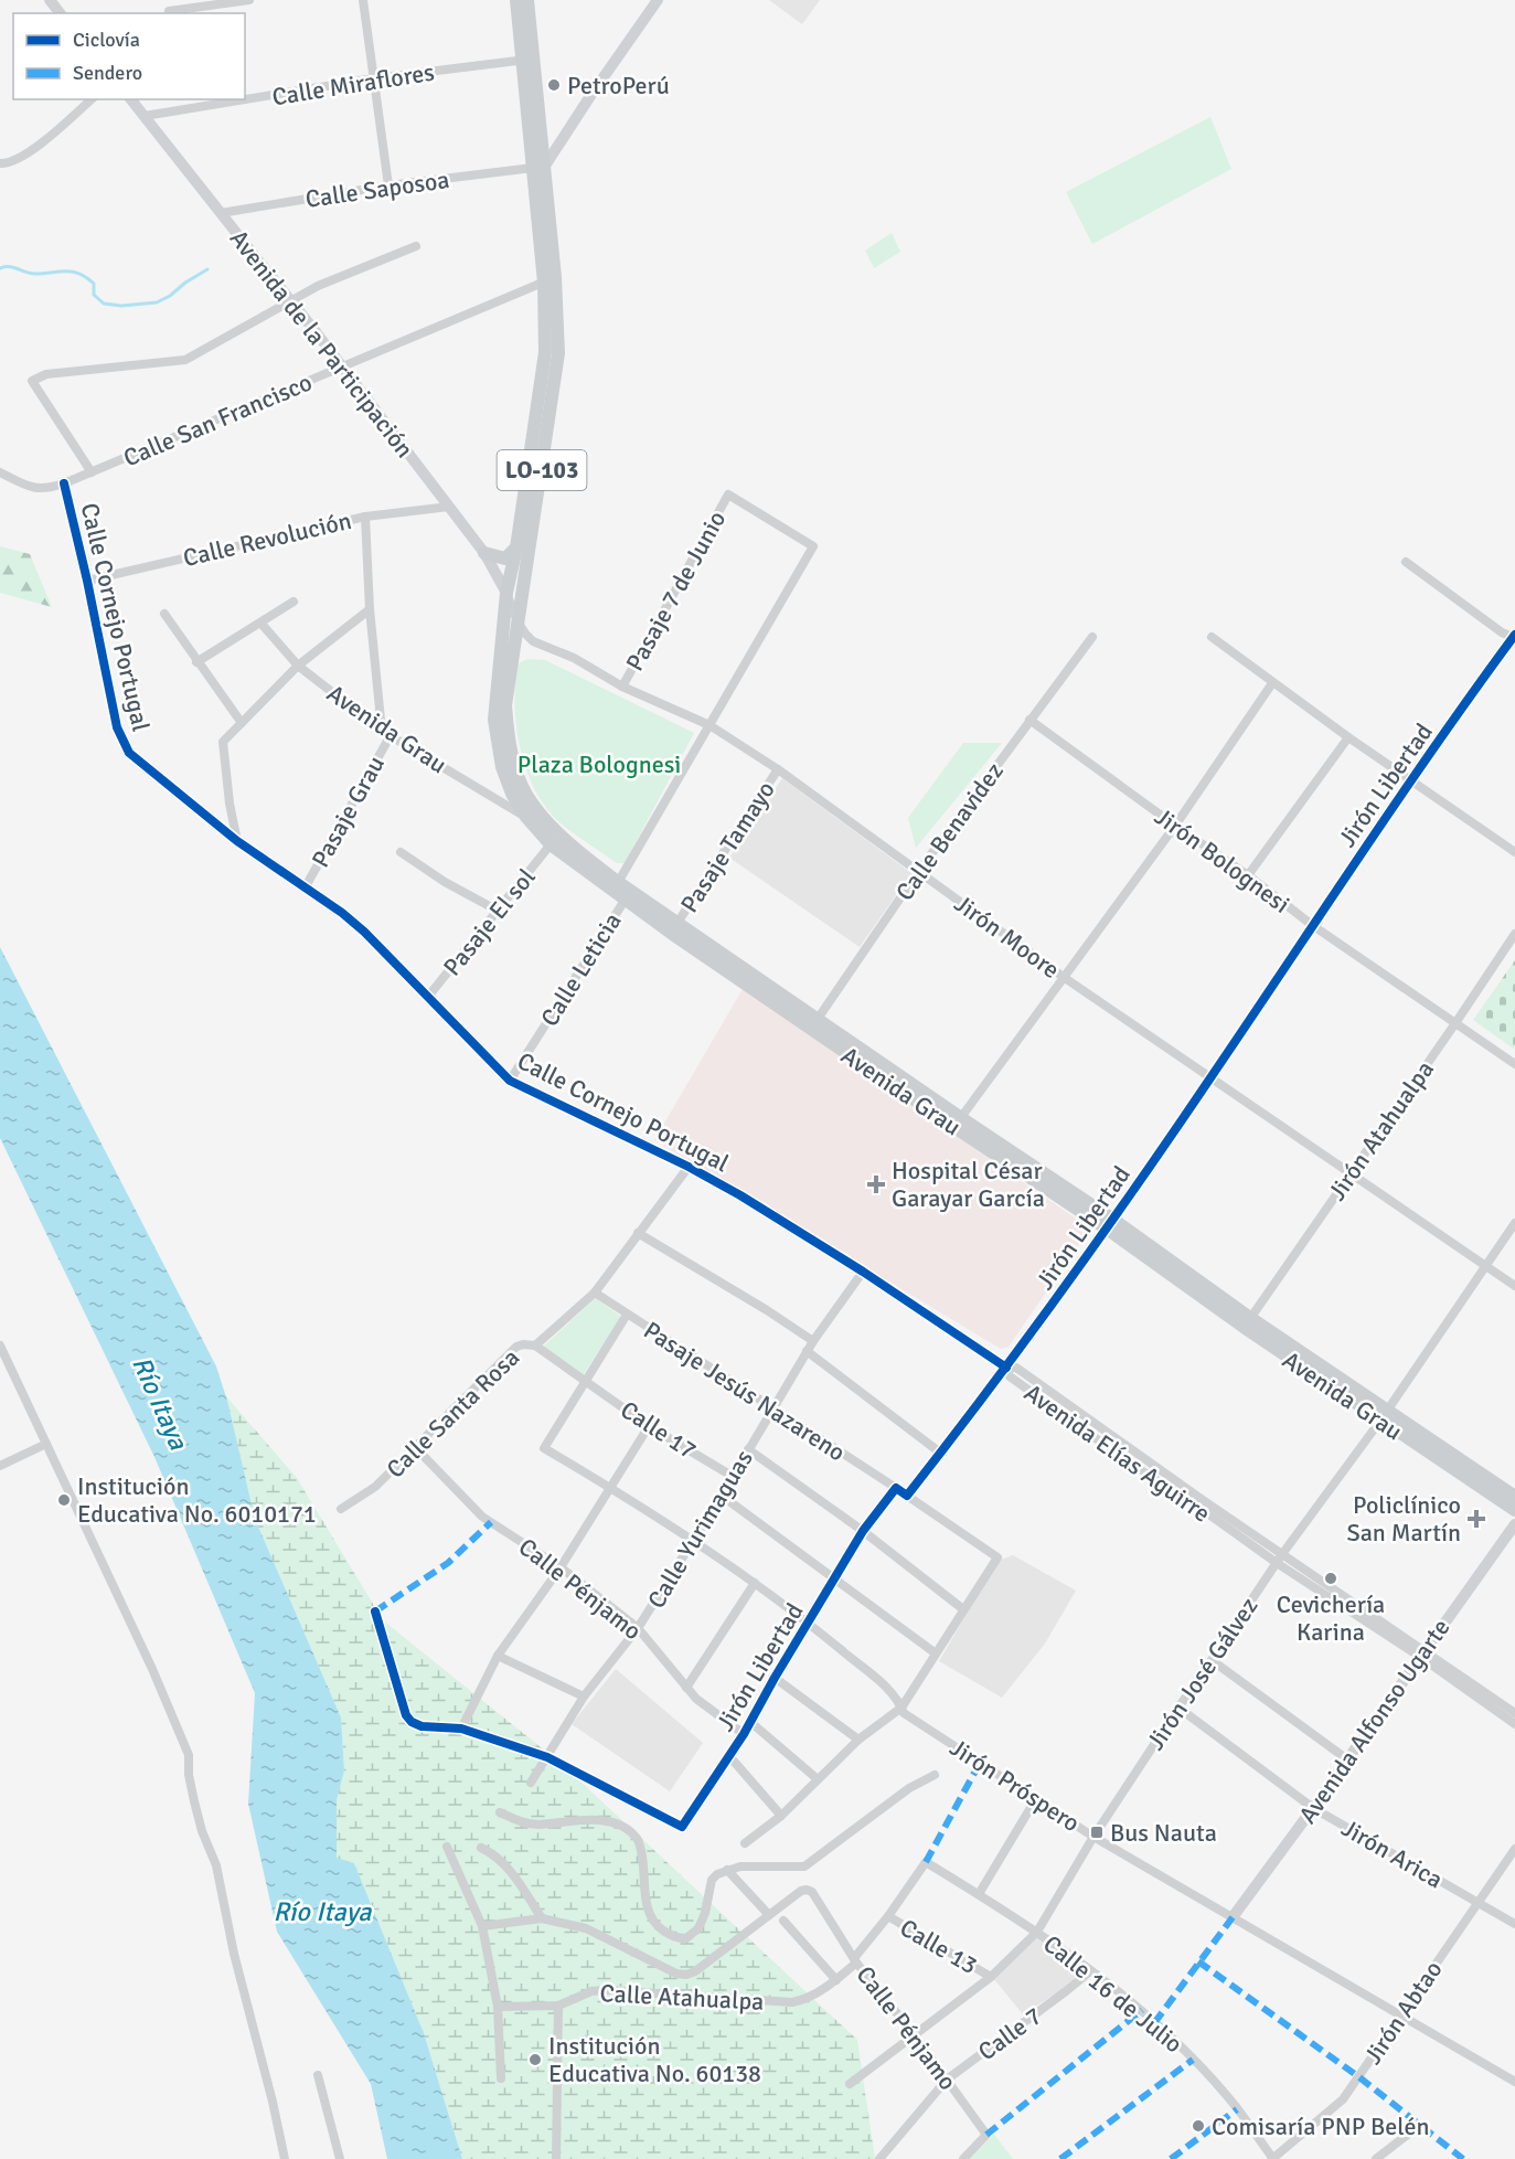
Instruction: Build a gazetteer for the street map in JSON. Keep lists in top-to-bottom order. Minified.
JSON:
{"streets":{"main road":["Avenida de la Participación","LO-103","Avenida Grau","Avenida Alfonso Ugarte"],"street":["Calle Miraflores","Calle Saposoa","Calle San Francisco","Calle Revolución","Pasaje 7 de Junio","Calle Cornejo Portugal","Jirón Libertad","Pasaje Grau","Calle Benavidez","Pasaje Tamayo","Jirón Bolognesi","Pasaje El sol","Jirón Moore","Calle Leticia","Jirón Atahualpa","Pasaje Jesús Nazareno","Calle Santa Rosa","Calle 17","Avenida Elías Aguirre","Calle Yurimaguas","Calle Pénjamo","Jirón José Gálvez","Jirón Próspero","Jirón Arica","Calle 13","Calle 16 de Julio","Calle Atahualpa","Jirón Abtao","Calle 7"]},"crossings":[["Calle Miraflores","Avenida de la Participación"],["Calle Miraflores","LO-103"],["Calle Saposoa","Avenida de la Participación"],["Calle Saposoa","LO-103"],["Avenida de la Participación","Calle San Francisco"],["Avenida de la Participación","LO-103"],["Avenida de la Participación","Calle Revolución"],["Avenida de la Participación","Avenida Grau"],["Avenida de la Participación","Jirón Moore"],["Calle San Francisco","LO-103"],["Calle San Francisco","Calle Cornejo Portugal"],["LO-103","Avenida Grau"],["LO-103","Jirón Moore"],["LO-103","Calle Leticia"],["Calle Revolución","Calle Cornejo Portugal"],["Pasaje 7 de Junio","Jirón Moore"],["Pasaje 7 de Junio","Calle Leticia"],["Calle Cornejo Portugal","Jirón Libertad"],["Calle Cornejo Portugal","Pasaje Grau"],["Calle Cornejo Portugal","Pasaje El sol"],["Calle Cornejo Portugal","Calle Leticia"],["Calle Cornejo Portugal","Calle Santa Rosa"],["Calle Cornejo Portugal","Avenida Elías Aguirre"],["Calle Cornejo Portugal","Calle Yurimaguas"],["Avenida Grau","Jirón Libertad"],["Avenida Grau","Pasaje Grau"],["Avenida Grau","Calle Benavidez"],["Avenida Grau","Pasaje Tamayo"],["Avenida Grau","Pasaje El sol"],["Avenida Grau","Jirón Moore"],["Avenida Grau","Calle Leticia"],["Avenida Grau","Jirón Atahualpa"],["Avenida Grau","Jirón José Gálvez"],["Jirón Libertad","Jirón Bolognesi"],["Jirón Libertad","Jirón Moore"],["Jirón Libertad","Pasaje Jesús Nazareno"],["Jirón Libertad","Avenida Elías Aguirre"],["Jirón Libertad","Calle Yurimaguas"],["Jirón Libertad","Calle Pénjamo"],["Jirón Libertad","Jirón Próspero"],["Calle Benavidez","Jirón Bolognesi"],["Calle Benavidez","Jirón Moore"],["Pasaje Tamayo","Jirón Moore"],["Jirón Bolognesi","Jirón Atahualpa"],["Jirón Moore","Calle Leticia"],["Jirón Moore","Jirón Atahualpa"],["Jirón Moore","Jirón José Gálvez"],["Pasaje Jesús Nazareno","Calle Santa Rosa"],["Pasaje Jesús Nazareno","Calle Yurimaguas"],["Calle Santa Rosa","Calle 17"],["Calle Santa Rosa","Calle Pénjamo"],["Calle 17","Calle Yurimaguas"],["Calle 17","Jirón Próspero"],["Avenida Elías Aguirre","Jirón José Gálvez"],["Avenida Elías Aguirre","Avenida Alfonso Ugarte"],["Calle Yurimaguas","Calle Pénjamo"],["Calle Yurimaguas","Jirón Próspero"],["Calle Pénjamo","Jirón José Gálvez"],["Calle Pénjamo","Calle Atahualpa"],["Calle Pénjamo","Calle 7"],["Jirón José Gálvez","Jirón Próspero"],["Jirón José Gálvez","Jirón Arica"],["Jirón José Gálvez","Calle 13"],["Jirón José Gálvez","Calle 16 de Julio"],["Avenida Alfonso Ugarte","Jirón Próspero"],["Avenida Alfonso Ugarte","Jirón Arica"],["Jirón Próspero","Jirón Abtao"],["Jirón Arica","Jirón Abtao"],["Calle 13","Calle Atahualpa"],["Calle 16 de Julio","Calle Atahualpa"],["Calle 16 de Julio","Jirón Abtao"],["Calle 16 de Julio","Calle 7"]],"water":["Río Itaya"],"parks":["Plaza Bolognesi"],"places":{"other":["PetroPerú","Institución Educativa No. 6010171","Cevichería Karina","Institución Educativa No. 60138","Comisaría PNP Belén"],"health":["Hospital César Garayar García","Policlínico San Martín"],"transit":["Bus Nauta"]},"legend":["Ciclovía","Sendero"]}
